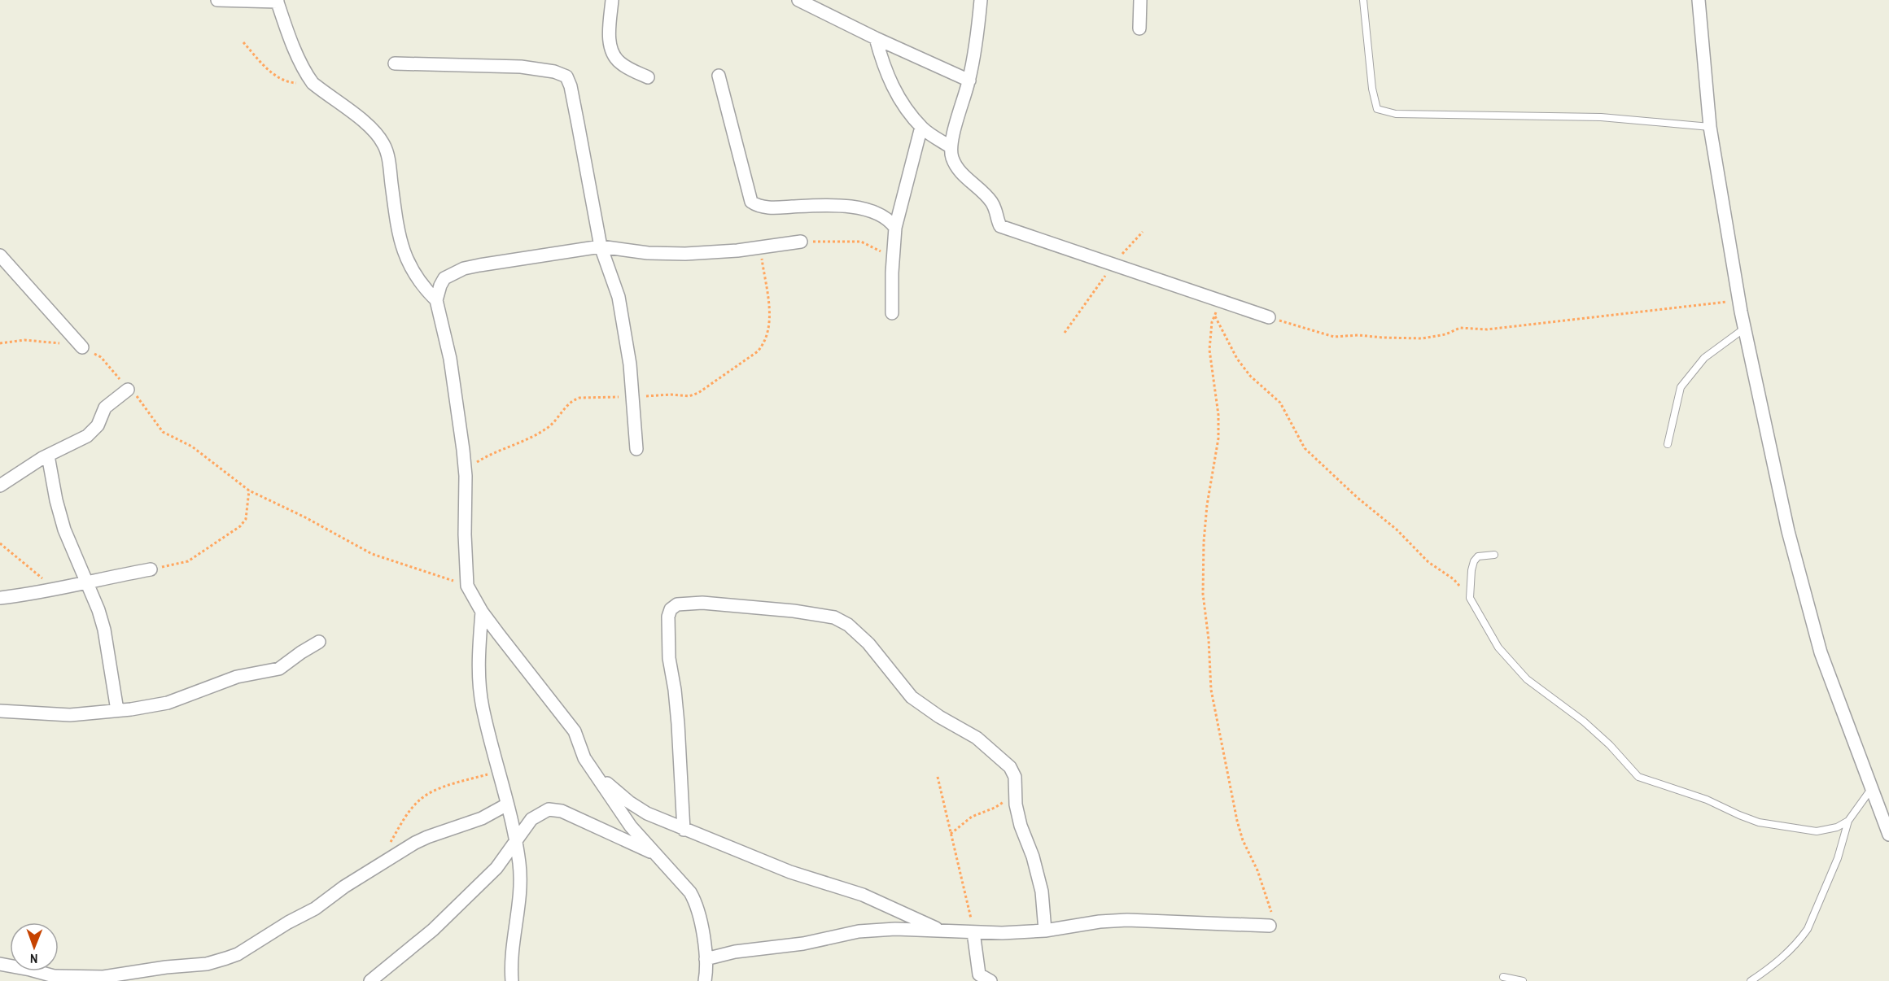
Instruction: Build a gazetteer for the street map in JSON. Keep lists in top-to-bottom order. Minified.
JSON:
{"north":"bottom"}
